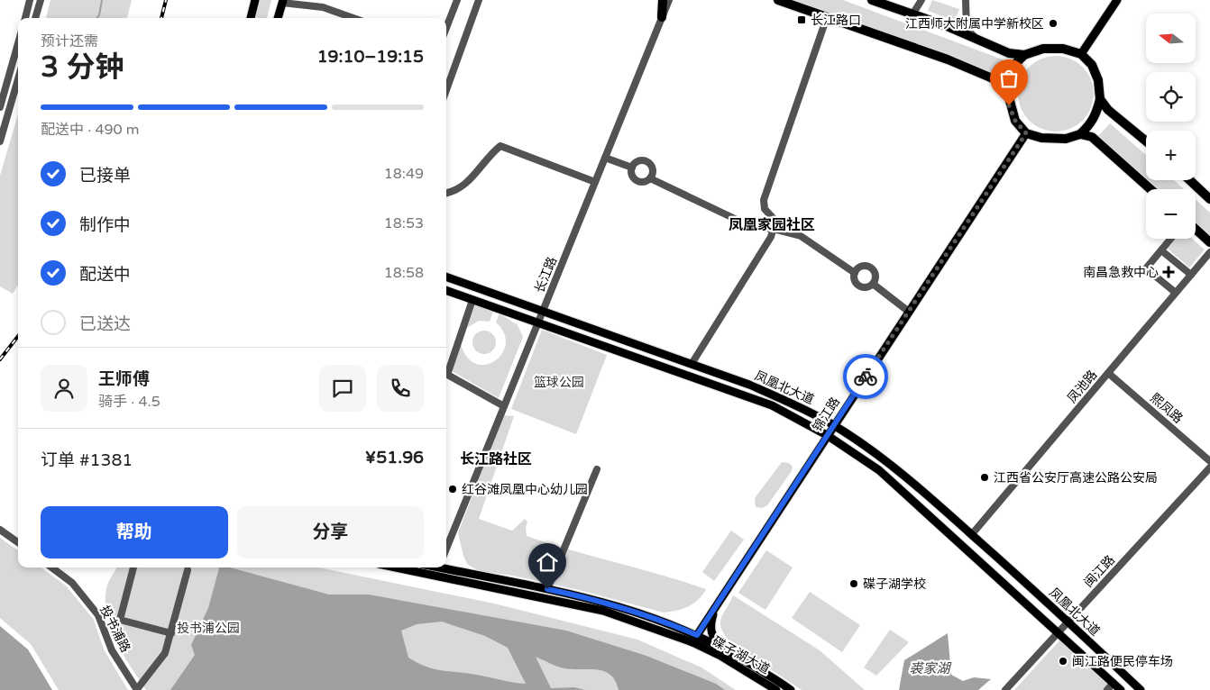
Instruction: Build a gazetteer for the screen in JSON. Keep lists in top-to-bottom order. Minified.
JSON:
{"streets":{"main road":["凤凰北大道","锦江路","碟子湖大道"],"street":["长江路","凤池路","熙凤路","闽江路","投书浦路"]},"crossings":[["长江路","凤凰北大道"],["凤池路","凤凰北大道"],["凤池路","熙凤路"],["凤凰北大道","锦江路"],["凤凰北大道","闽江路"],["锦江路","碟子湖大道"]],"districts":["凤凰家园社区","长江路社区"],"water":["裘家湖"],"parks":["篮球公园","投书浦公园"],"places":{"transit":["长江路口"],"other":["江西师大附属中学新校区","江西省公安厅高速公路公安局","红谷滩凤凰中心幼儿园","碟子湖学校","闽江路便民停车场"],"health":["南昌急救中心"]},"north":"left","page":{"map_buttons":["+","−"],"heading":["3 分钟","预计还需","19:10–19:15"],"panel":["王师傅","骑手 · 4.5","订单 #1381","¥51.96"],"bar":"配送中 · 490 m","list":[["已接单","18:49"],["制作中","18:53"],["配送中","18:58"],"已送达"],"buttons":["帮助","分享"]}}
